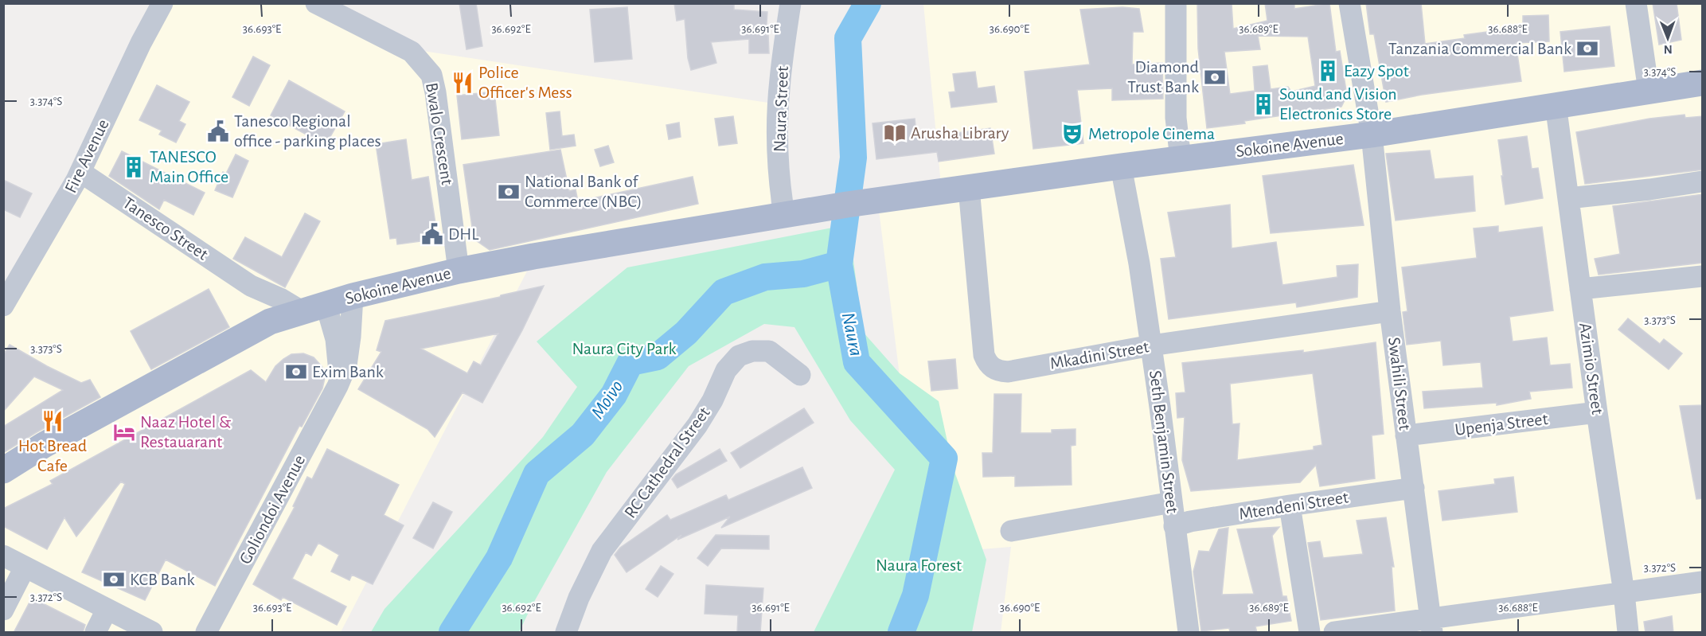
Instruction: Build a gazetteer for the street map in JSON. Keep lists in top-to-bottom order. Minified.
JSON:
{"streets":{"main road":["Sokoine Avenue"],"street":["Naura Street","Bwalo Crescent","Fire Avenue","Tanesco Street","Mkadini Street","Azimio Street","Swahili Street","Upenja Street","Seth Benjamin Street","RC Cathedral Street","Mtendeni Street","Goliondoi Avenue"]},"crossings":[["Naura Street","Sokoine Avenue"],["Bwalo Crescent","Sokoine Avenue"],["Sokoine Avenue","Tanesco Street"],["Sokoine Avenue","Mkadini Street"],["Sokoine Avenue","Azimio Street"],["Sokoine Avenue","Swahili Street"],["Sokoine Avenue","Seth Benjamin Street"],["Sokoine Avenue","Goliondoi Avenue"],["Fire Avenue","Tanesco Street"],["Mkadini Street","Swahili Street"],["Mkadini Street","Seth Benjamin Street"],["Azimio Street","Upenja Street"],["Swahili Street","Upenja Street"],["Swahili Street","Mtendeni Street"],["Seth Benjamin Street","Mtendeni Street"]],"water":["Naura","Moivo"],"parks":["Naura City Park","Naura Forest"],"places":{"bank":["Tanzania Commercial Bank","Diamond Trust Bank","National Bank of Commerce (NBC)","Exim Bank","KCB Bank"],"building":["Eazy Spot","Sound and Vision Electronics Store","TANESCO Main Office"],"restaurant":["Police Officer's Mess","Hot Bread Cafe"],"public building":["Tanesco Regional office - parking places","DHL"],"library":["Arusha Library"],"theatre":["Metropole Cinema"],"hotel":["Naaz Hotel & Restauarant"]},"north":"bottom","coordinates":["36.693°E","36.692°E","36.691°E","36.690°E","36.689°E","36.688°E","3.374°S","3.373°S","3.372°S"]}
